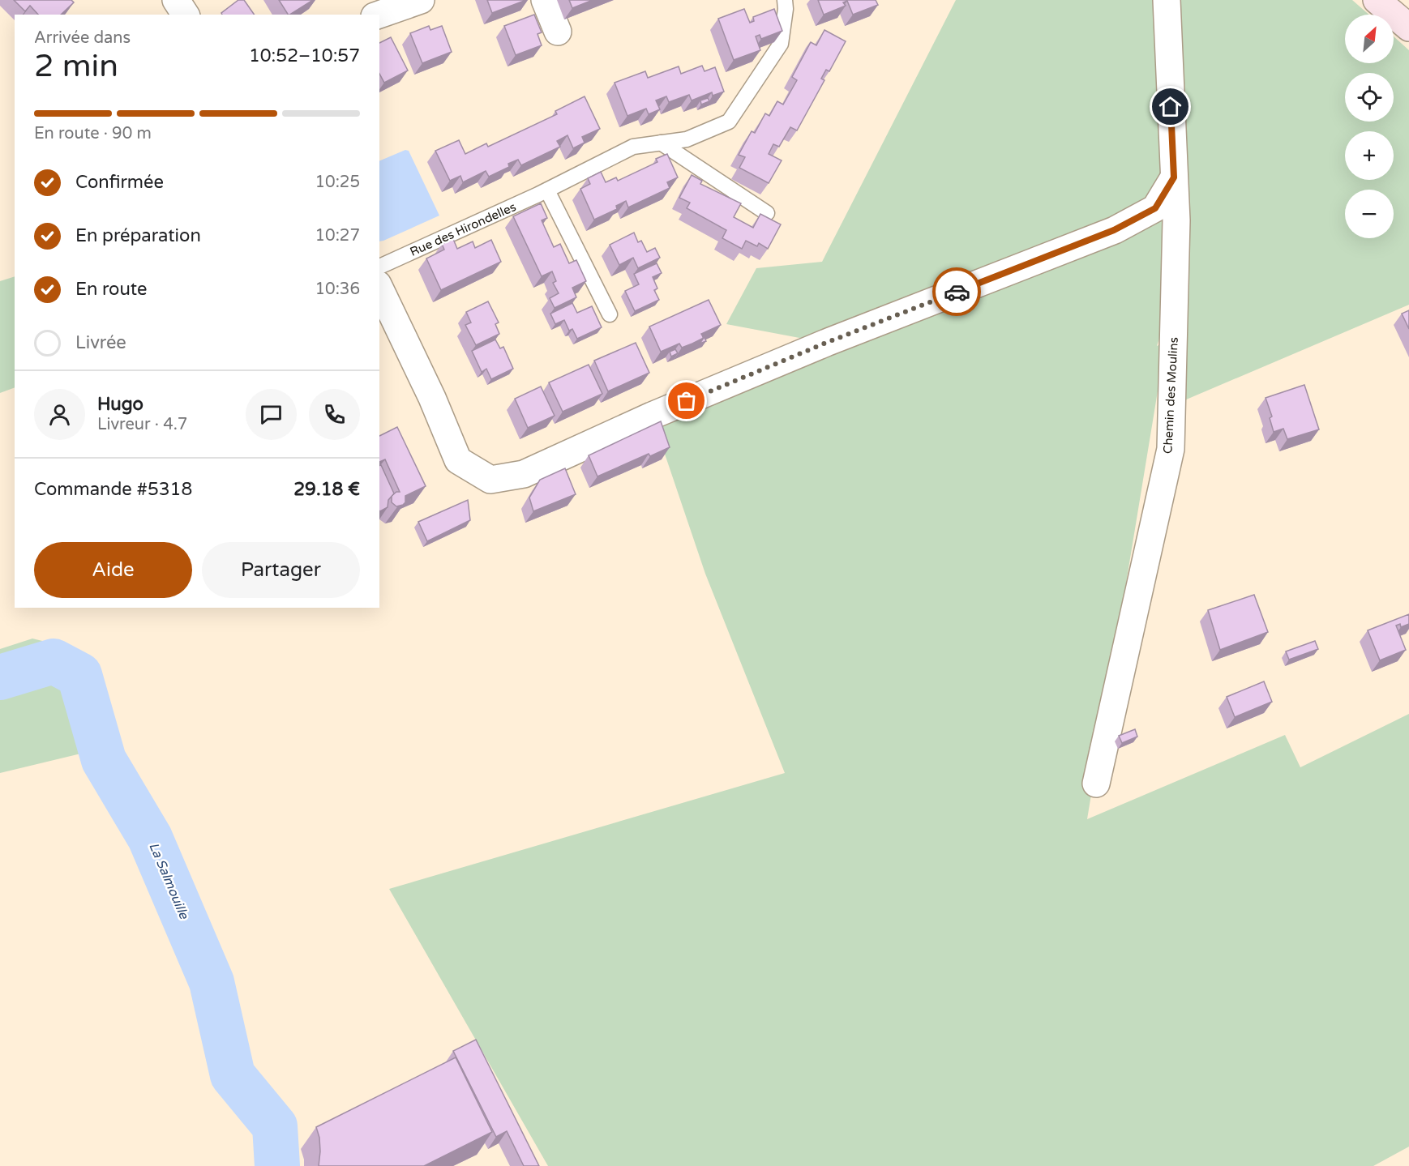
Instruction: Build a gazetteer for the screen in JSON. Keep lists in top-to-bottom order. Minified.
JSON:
{"streets":{"street":["Chemin des Moulins"],"lane":["Rue des Hirondelles"]},"water":["La Salmouille"],"north":"top right","page":{"map_buttons":["+","−"],"heading":["2 min","Arrivée dans","10:52–10:57"],"panel":["Hugo","Livreur · 4.7","Commande #5318","29.18 €"],"bar":"En route · 90 m","list":[["Confirmée","10:25"],["En préparation","10:27"],["En route","10:36"],"Livrée"],"buttons":["Aide","Partager"]}}
